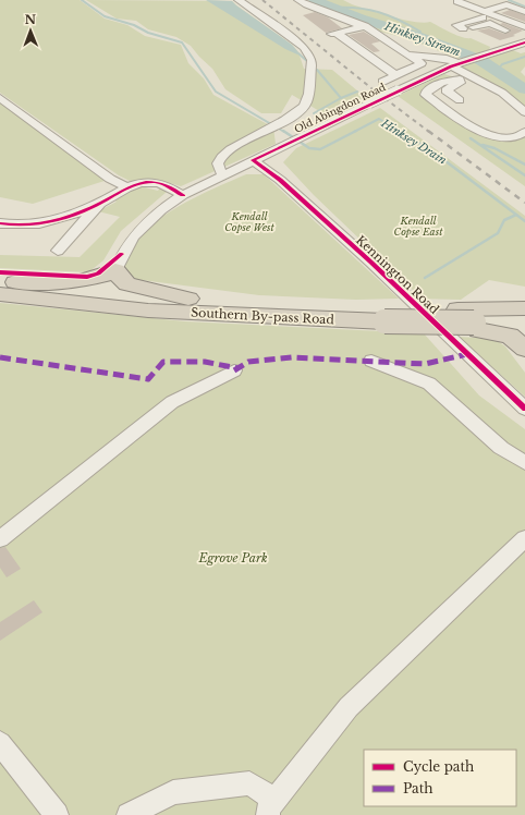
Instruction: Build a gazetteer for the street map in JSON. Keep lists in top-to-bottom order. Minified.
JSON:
{"streets":{"highway":["Southern By-pass Road"],"street":["Old Abingdon Road","Kennington Road"]},"crossings":[["Old Abingdon Road","Kennington Road"]],"water":["Hinksey Stream","Hinksey Drain"],"parks":["Kendall Copse West","Kendall Copse East","Egrove Park"],"legend":["Cycle path","Path"],"north":"top"}
